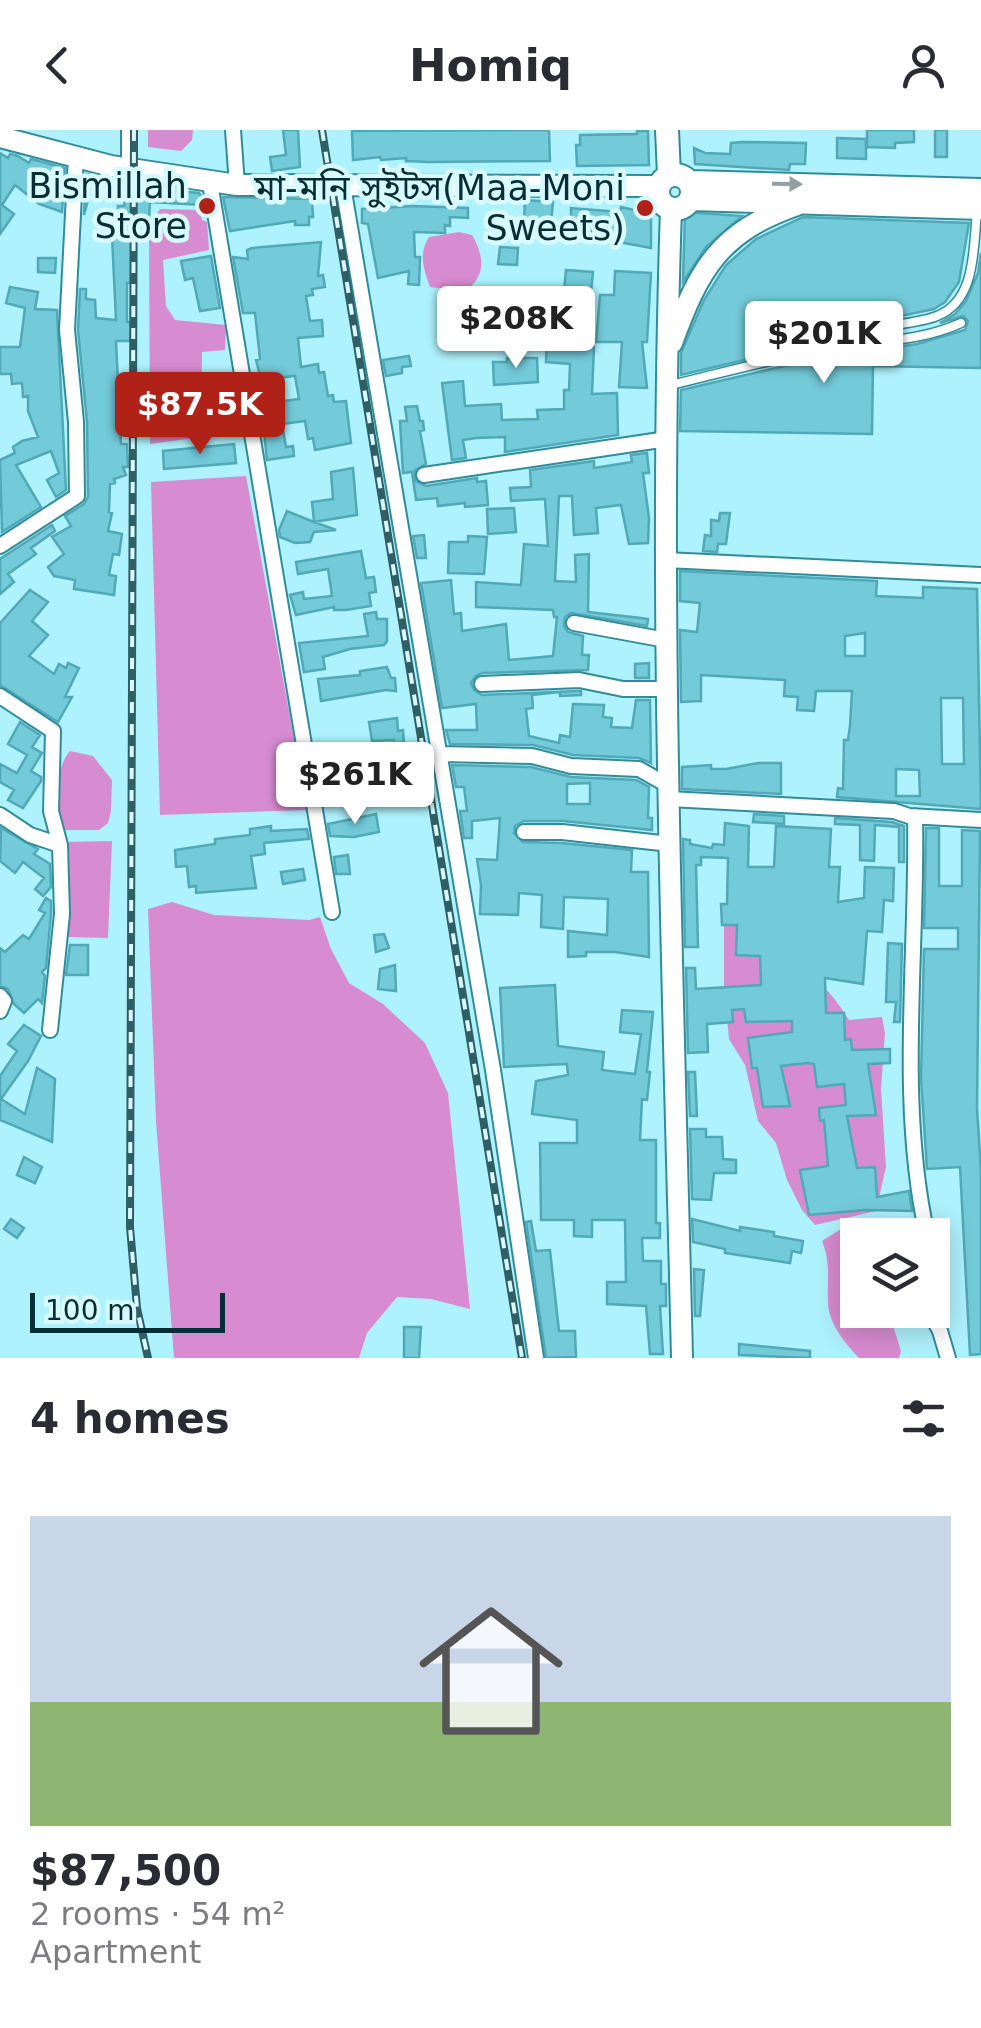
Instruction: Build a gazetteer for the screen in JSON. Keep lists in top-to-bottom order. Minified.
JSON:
{"places":["Bismillah Store","মা-মনি সুইটস(Maa-Moni Sweets)"],"scale_bar":"100 m","page":{"header":"Homiq","price":["$208K","$201K","$87.5K","$261K"],"scale":"100 m","heading":"4 homes","list":[{"name":"$87,500","note":"2 rooms · 54 m² · Apartment"}]}}
